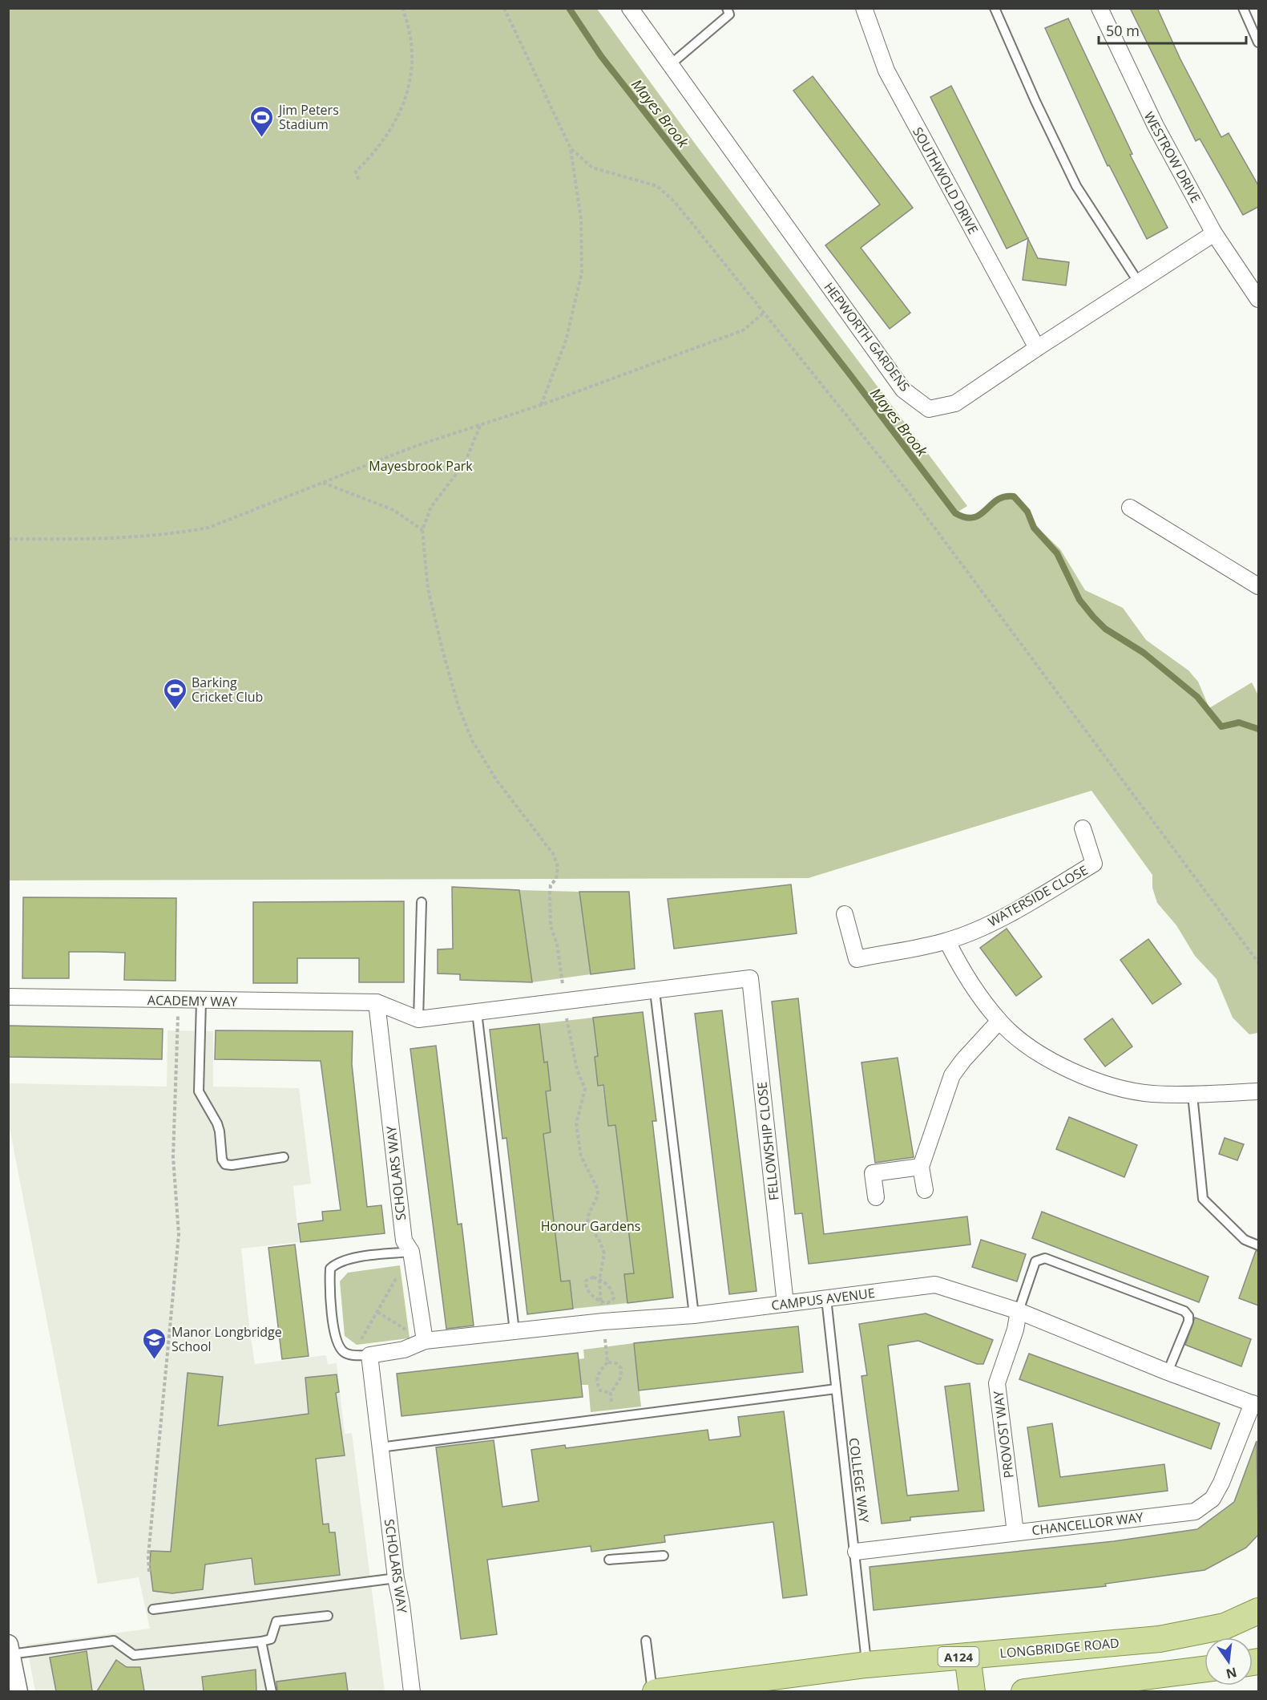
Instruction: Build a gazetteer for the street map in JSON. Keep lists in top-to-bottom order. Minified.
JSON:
{"streets":{"main road":["LONGBRIDGE ROAD","A124"],"street":["WESTROW DRIVE","SOUTHWOLD DRIVE","HEPWORTH GARDENS","WATERSIDE CLOSE","ACADEMY WAY","FELLOWSHIP CLOSE","SCHOLARS WAY","CAMPUS AVENUE","PROVOST WAY","CHANCELLOR WAY"],"lane":["COLLEGE WAY"]},"crossings":[["WESTROW DRIVE","HEPWORTH GARDENS"],["SOUTHWOLD DRIVE","HEPWORTH GARDENS"],["ACADEMY WAY","SCHOLARS WAY"],["FELLOWSHIP CLOSE","CAMPUS AVENUE"],["SCHOLARS WAY","CAMPUS AVENUE"],["CAMPUS AVENUE","PROVOST WAY"],["CAMPUS AVENUE","COLLEGE WAY"],["CAMPUS AVENUE","CHANCELLOR WAY"],["PROVOST WAY","CHANCELLOR WAY"],["COLLEGE WAY","CHANCELLOR WAY"],["COLLEGE WAY","LONGBRIDGE ROAD"]],"water":["Mayes Brook"],"parks":["Mayesbrook Park","Honour Gardens"],"places":{"sports":["Jim Peters Stadium","Barking Cricket Club"],"school or university":["Manor Longbridge School"]},"scale_bar":"50 m","north":"bottom"}
